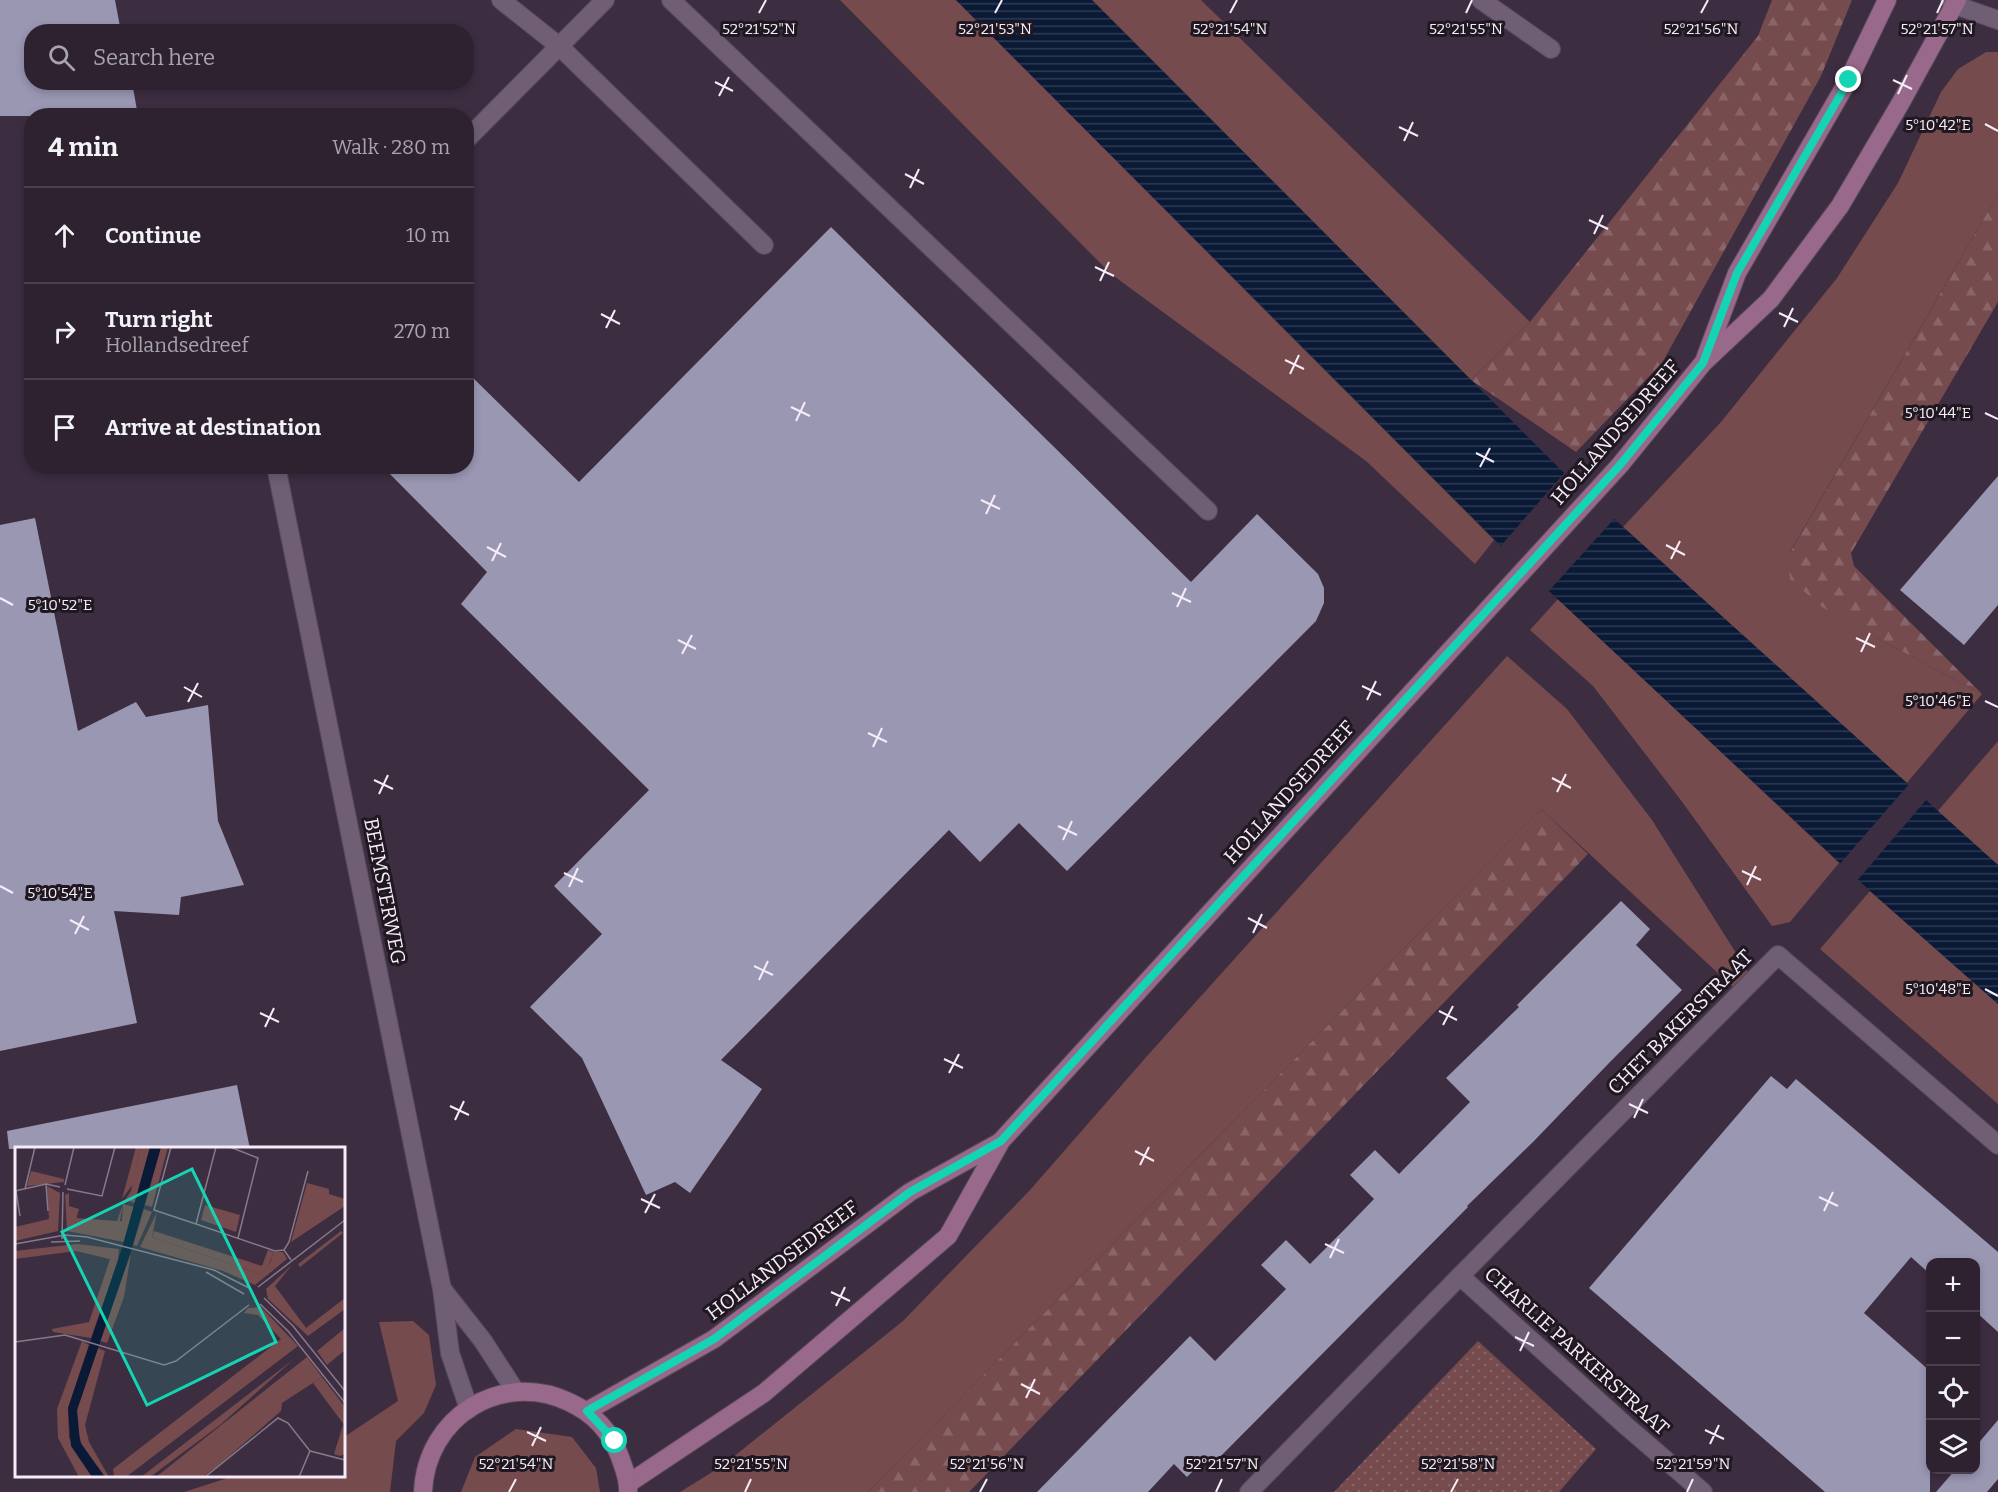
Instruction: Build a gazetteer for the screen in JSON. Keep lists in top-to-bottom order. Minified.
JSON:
{"streets":{"main road":["HOLLANDSEDREEF"],"street":["BEEMSTERWEG","CHET BAKERSTRAAT","CHARLIE PARKERSTRAAT"]},"crossings":[["CHET BAKERSTRAAT","CHARLIE PARKERSTRAAT"]],"page":{"search":"Search here","heading":["4 min","Walk · 280 m"],"list":[["Continue","10 m"],["Turn right","Hollandsedreef","270 m"],"Arrive at destination"],"map_buttons":["+","−"]},"coordinates":["52°21'52\"N","52°21'53\"N","52°21'54\"N","52°21'55\"N","52°21'56\"N","52°21'57\"N","5°10'42\"E","5°10'44\"E","5°10'52\"E","5°10'46\"E","5°10'54\"E","5°10'48\"E","52°21'58\"N","52°21'59\"N"]}
